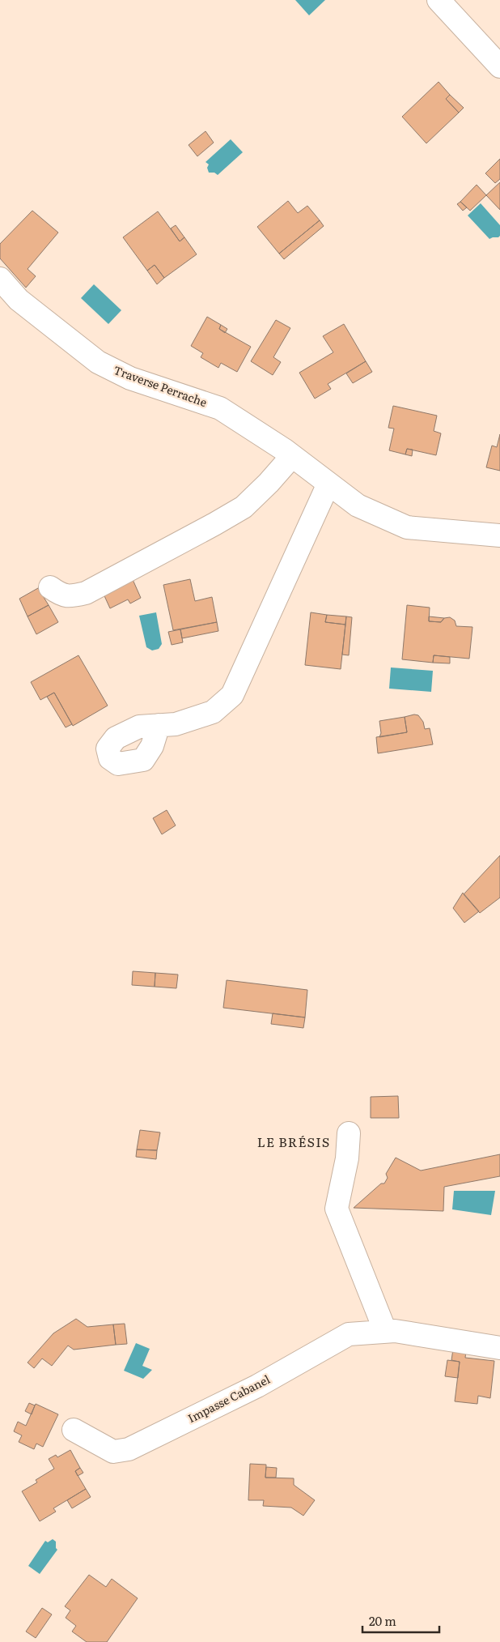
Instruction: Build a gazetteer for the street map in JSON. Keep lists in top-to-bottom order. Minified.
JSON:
{"streets":{"street":["Traverse Perrache","Impasse Cabanel"]},"districts":["LE BRÉSIS"],"scale_bar":"20 m"}
